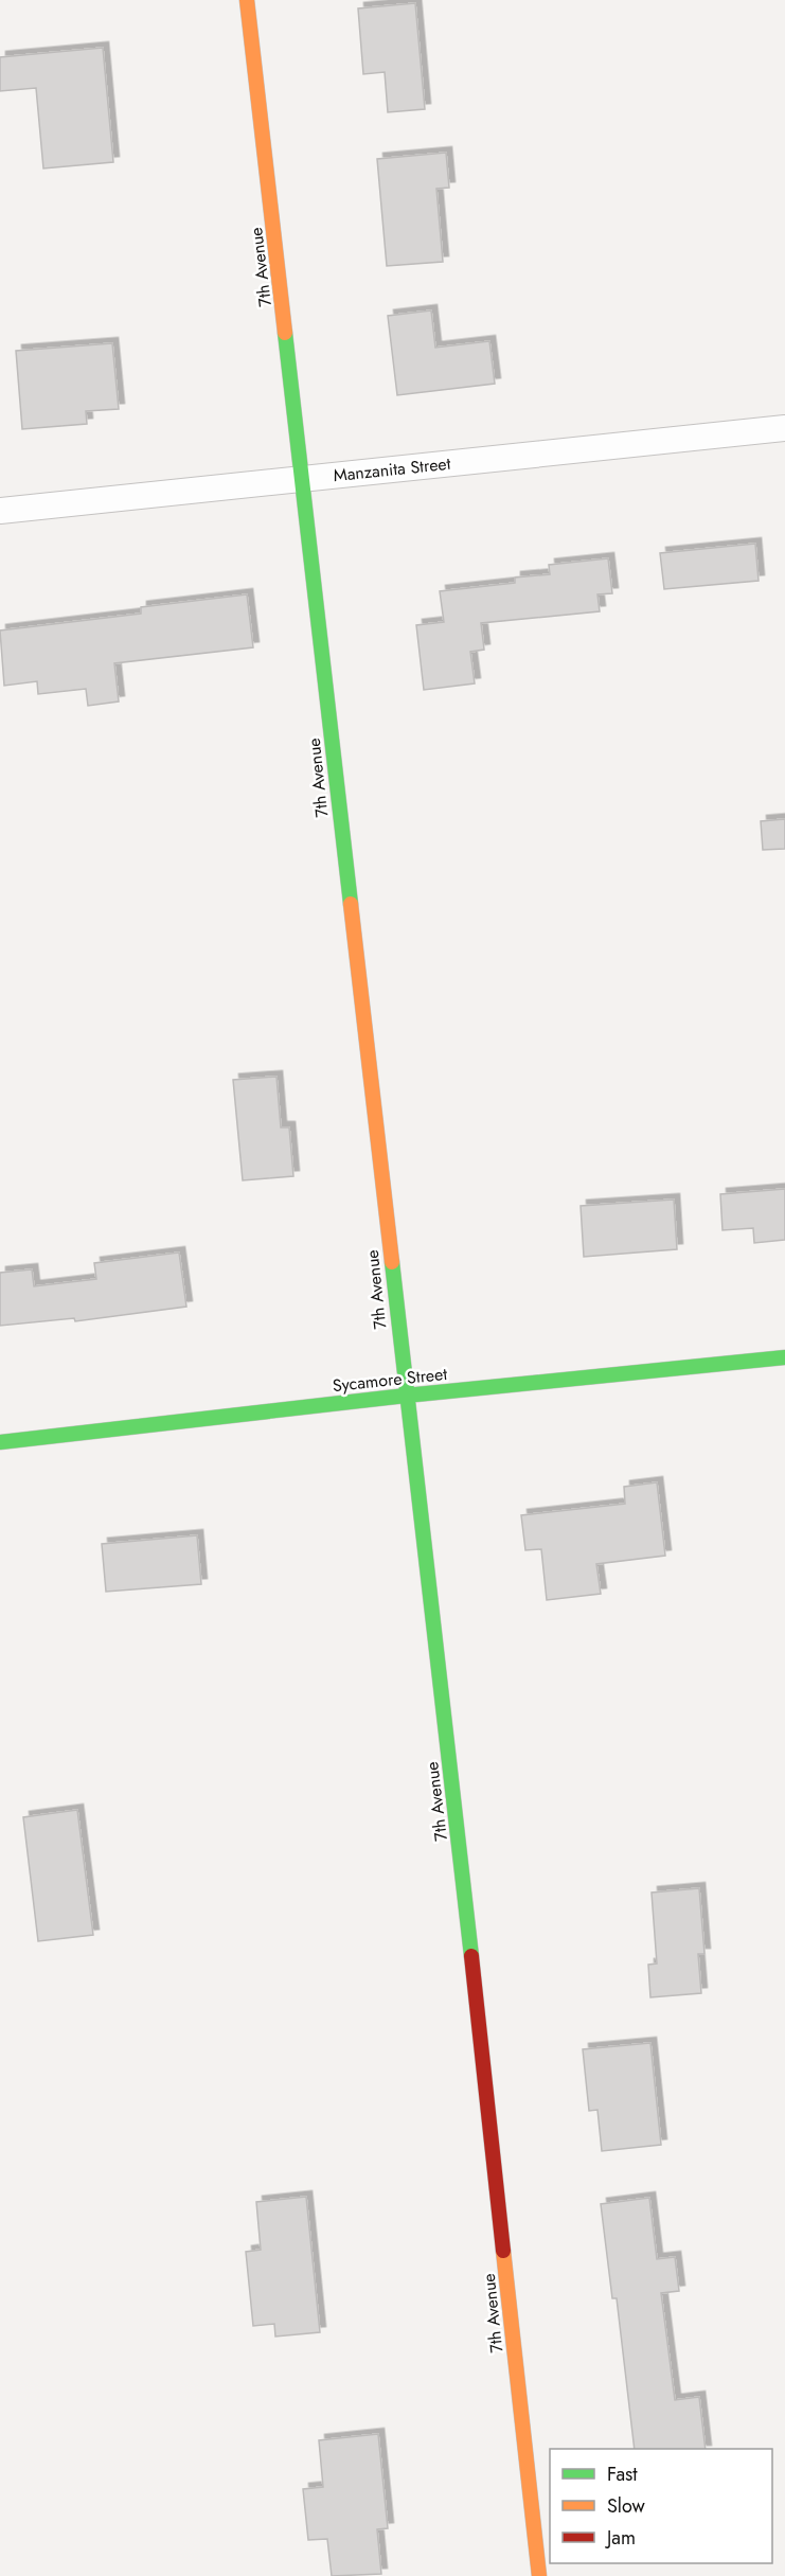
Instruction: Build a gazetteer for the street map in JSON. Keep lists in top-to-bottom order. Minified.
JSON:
{"streets":{"street":["7th Avenue","Manzanita Street","Sycamore Street"]},"crossings":[["7th Avenue","Manzanita Street"],["7th Avenue","Sycamore Street"]],"legend":["Fast","Slow","Jam"]}
